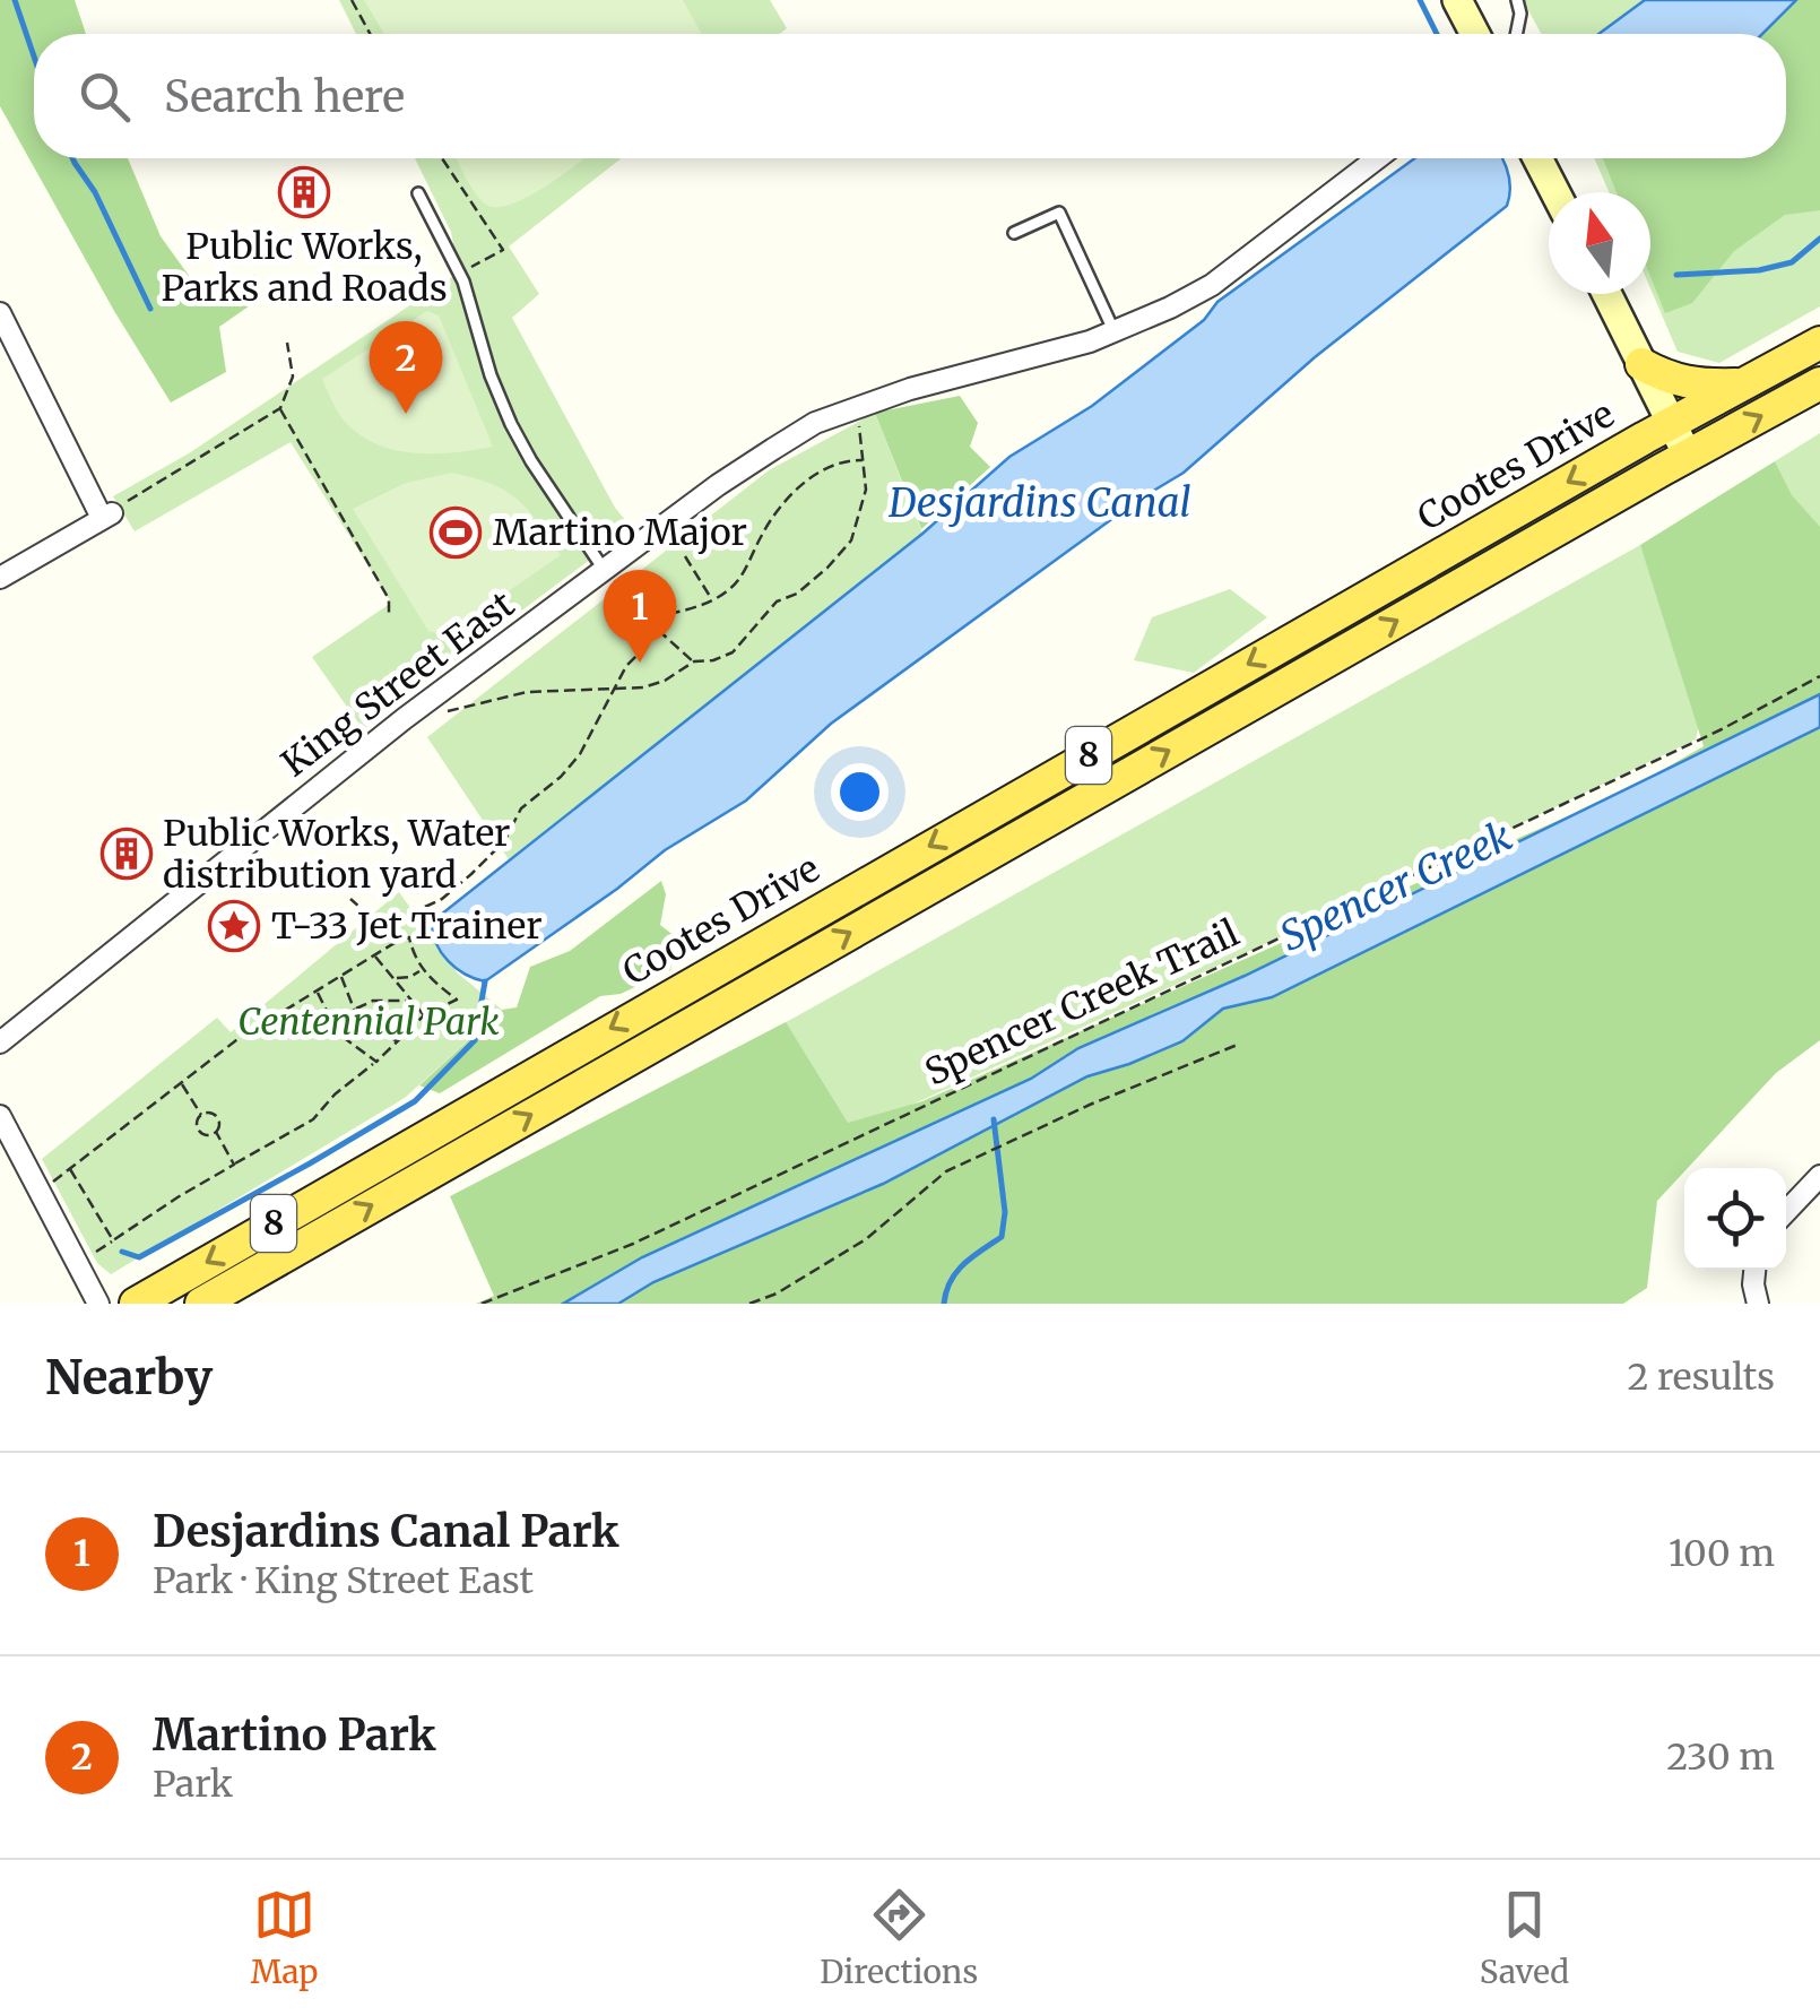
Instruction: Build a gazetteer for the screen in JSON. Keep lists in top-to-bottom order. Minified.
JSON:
{"streets":{"main road":["Cootes Drive","8"],"street":["King Street East"],"path":["Spencer Creek Trail"]},"water":["Desjardins Canal","Spencer Creek"],"parks":["Centennial Park"],"places":{"building":["Public Works, Parks and Roads","Public Works, Water distribution yard"],"sports":["Martino Major"],"place":["T-33 Jet Trainer"]},"north":"top","page":{"search":"Search here","pins":["2","1"],"heading":["Nearby","2 results"],"list":[{"mark":"1","name":"Desjardins Canal Park","note":"Park · King Street East","value":"100 m"},{"mark":"2","name":"Martino Park","note":"Park","value":"230 m"}],"nav":["Map","Directions","Saved"]}}
